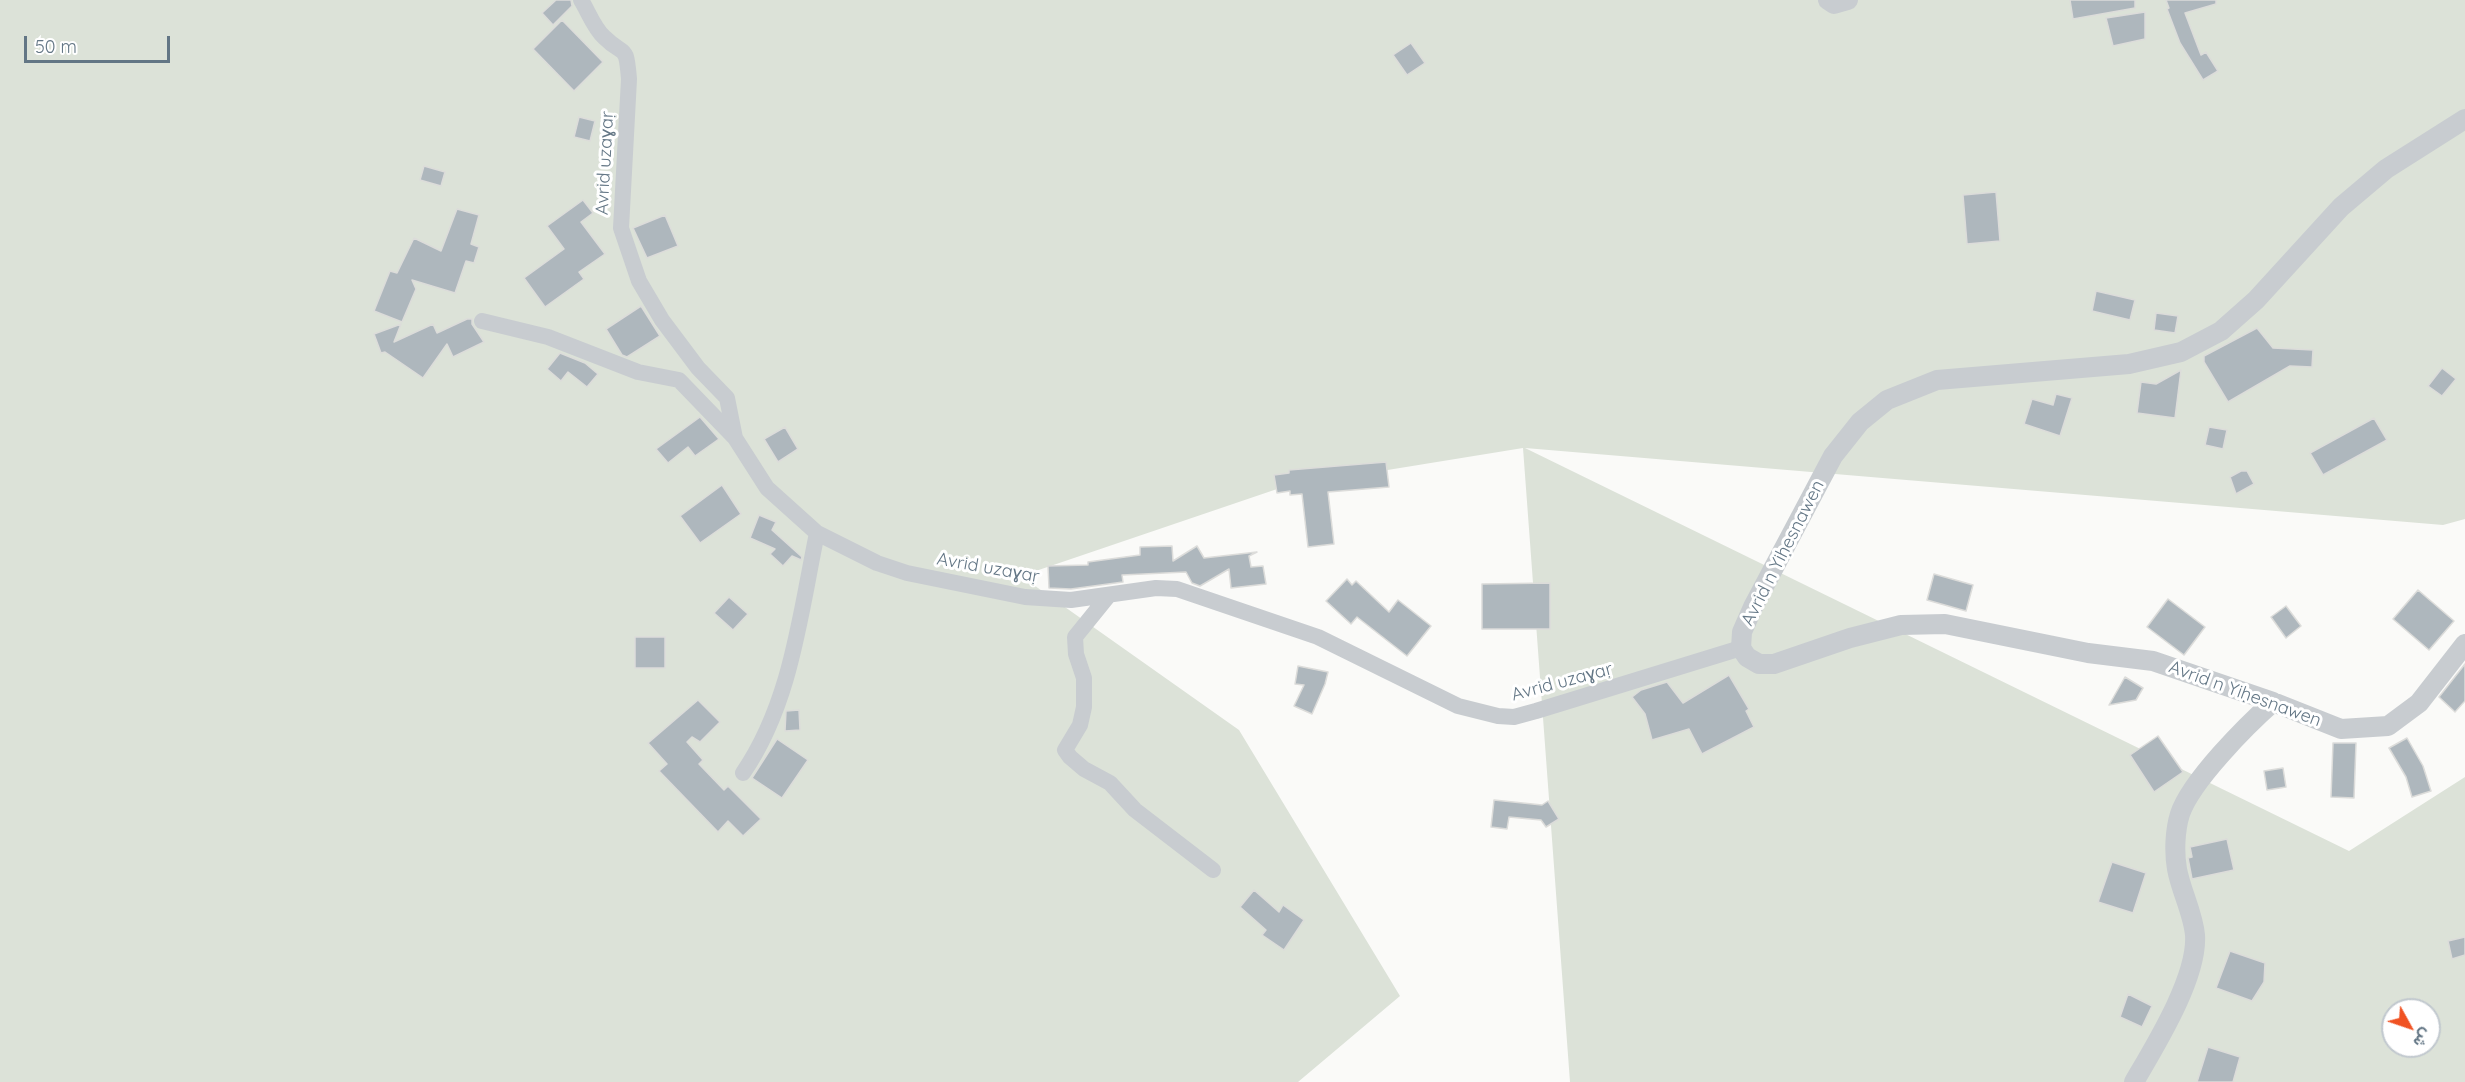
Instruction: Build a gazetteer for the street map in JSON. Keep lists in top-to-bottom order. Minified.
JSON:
{"streets":{"street":["Avrid uzaɣaṛ","Avrid n Yiḥesnawen"]},"crossings":[["Avrid uzaɣaṛ","Avrid n Yiḥesnawen"]],"scale_bar":"50 m","north":"bottom right"}
